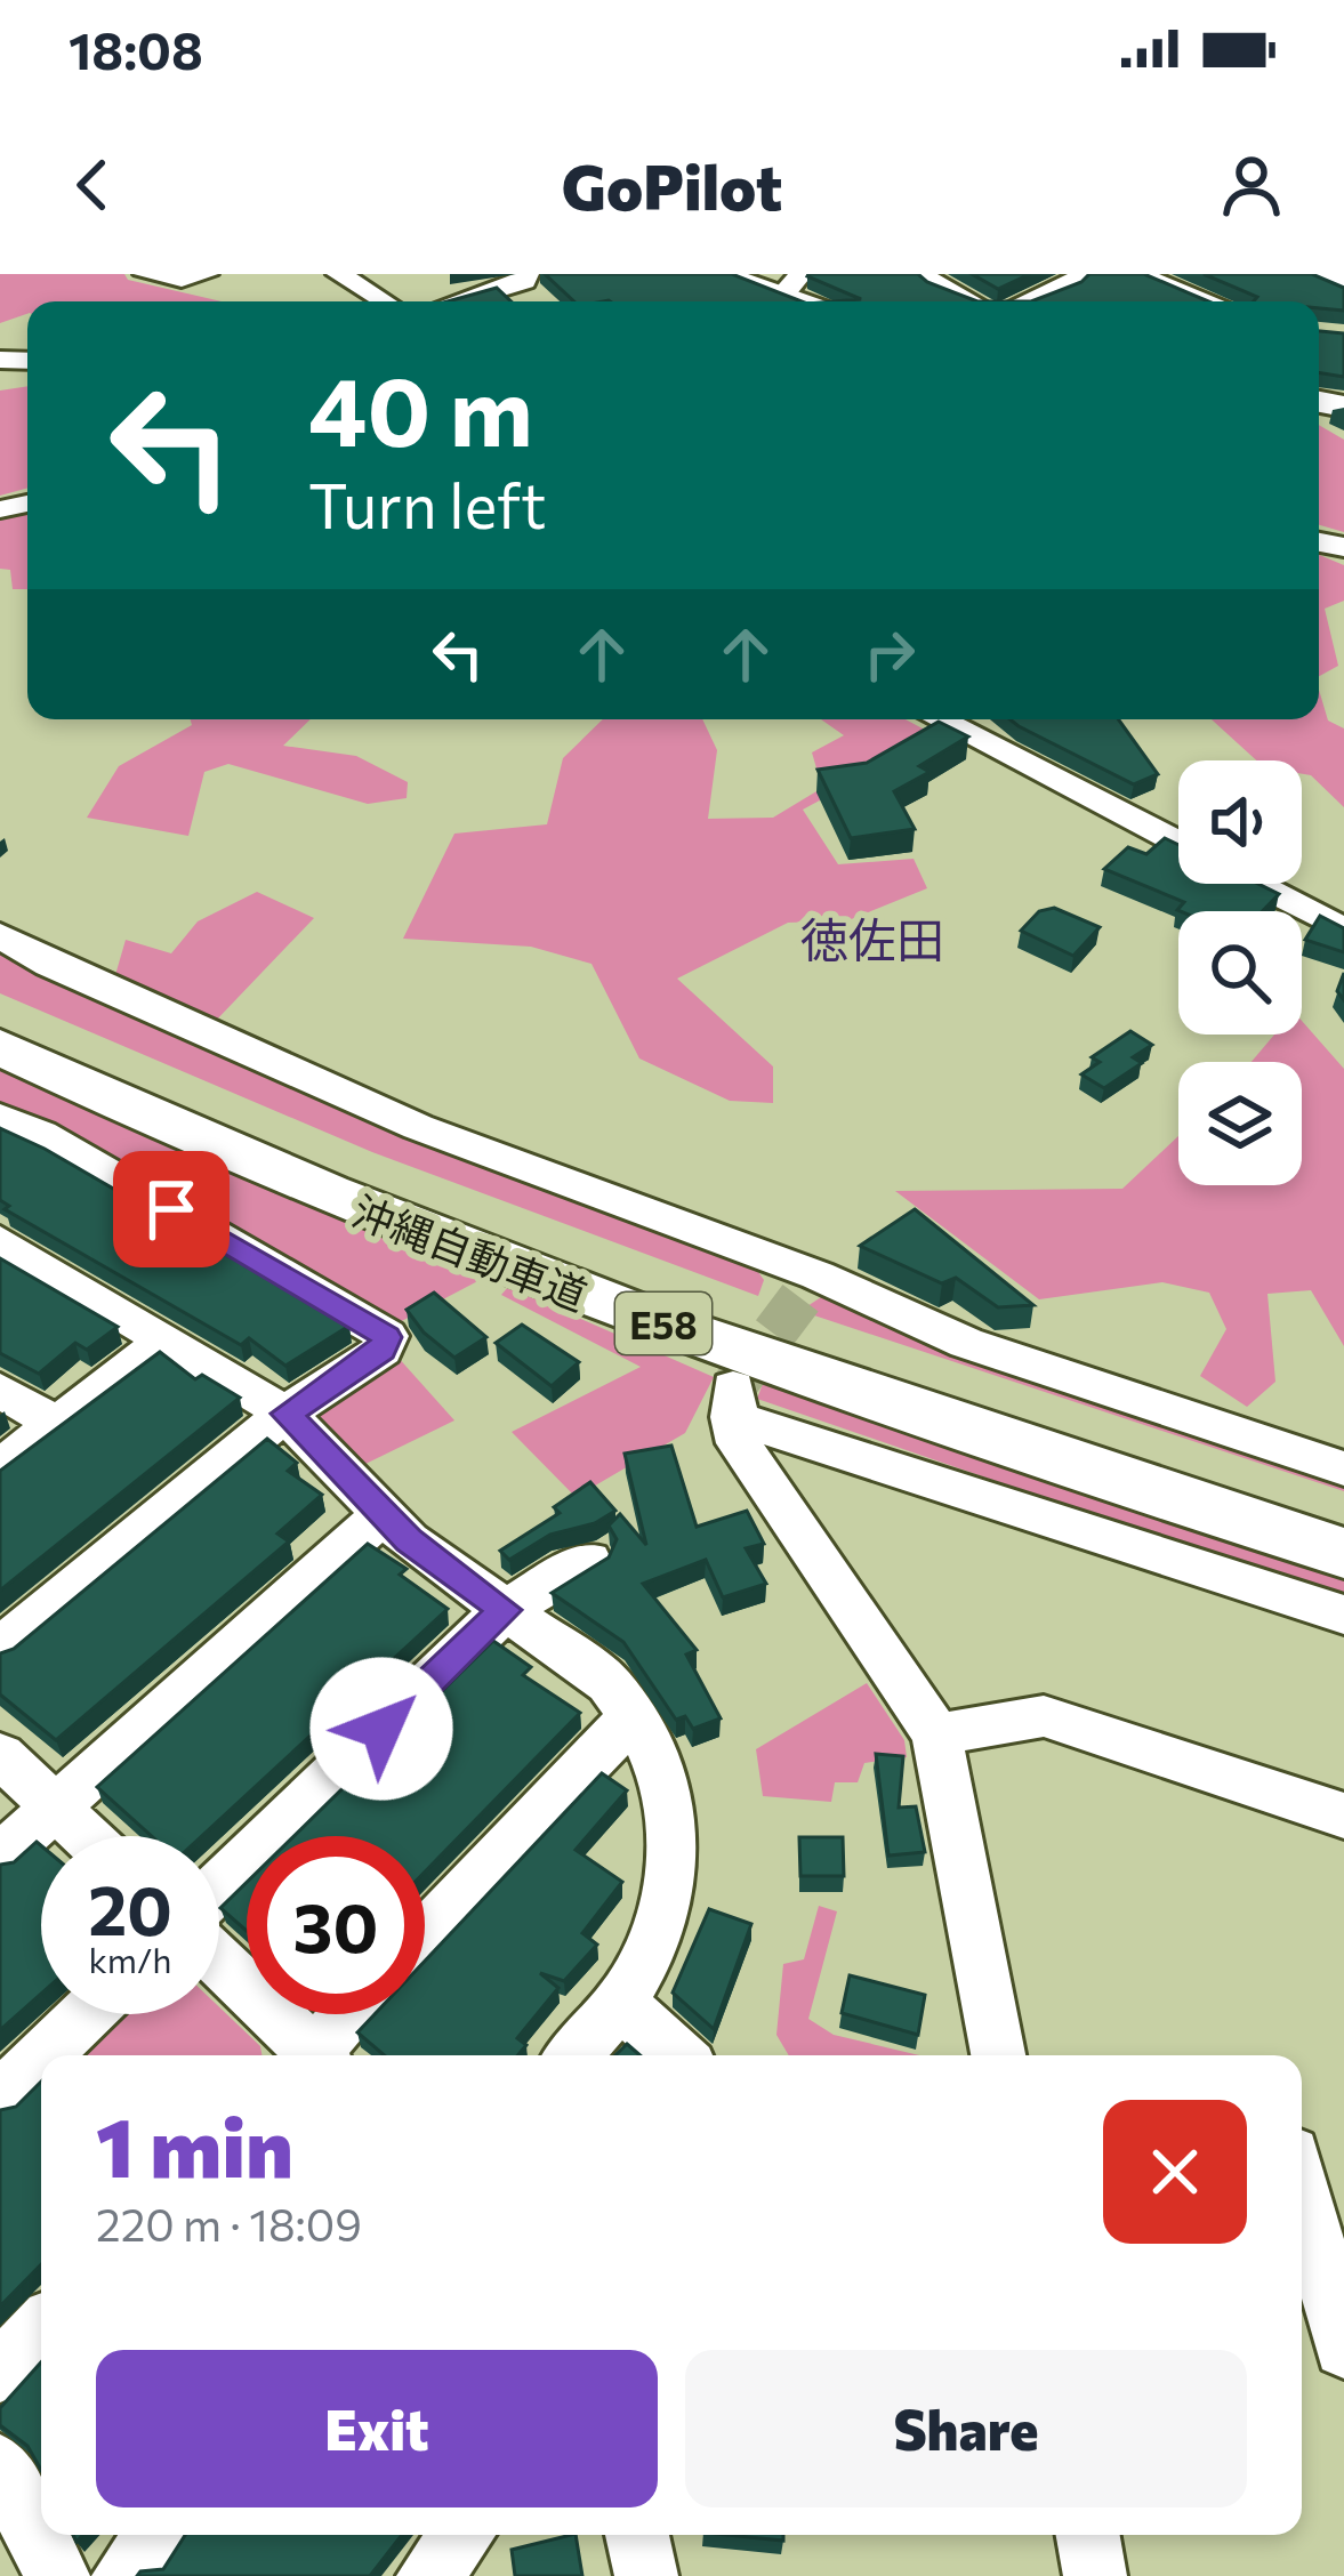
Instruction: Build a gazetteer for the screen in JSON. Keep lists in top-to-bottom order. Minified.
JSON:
{"streets":{"highway":["沖縄自動車道","E58"]},"districts":["徳佐田"],"page":{"status":"18:08","header":"GoPilot","turn":["40 m","Turn left"],"speed":"20 km/h","limit":"30","heading":["1 min","220 m · 18:09"],"buttons":["Exit","Share"]}}
